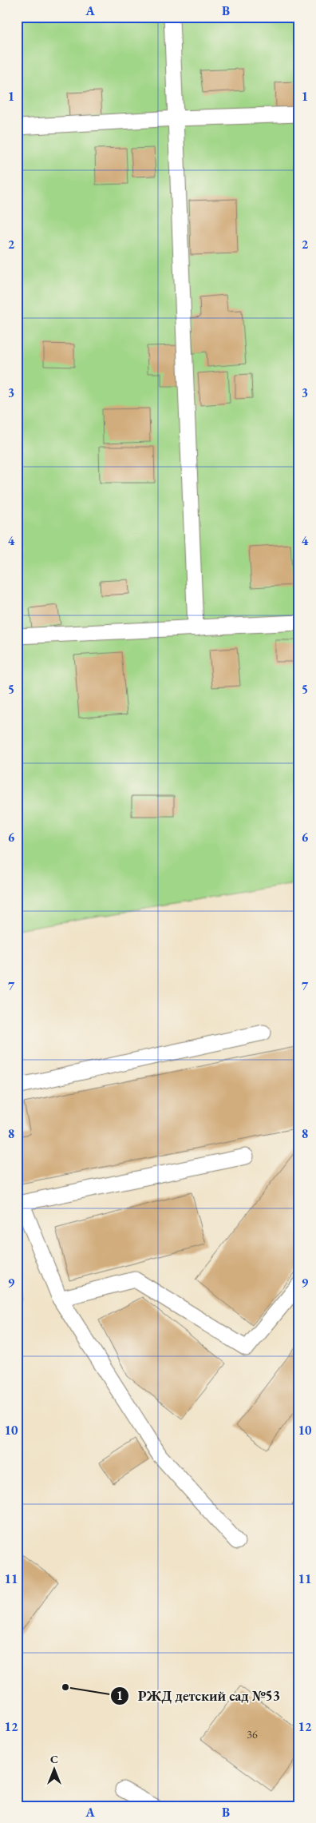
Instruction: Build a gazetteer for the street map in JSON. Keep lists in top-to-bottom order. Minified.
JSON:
{"places":["РЖД детский сад №53"],"house_numbers":["36"],"north":"top","grid":{"columns":["A","B"],"rows":["1","2","3","4","5","6","7","8","9","10","11","12"]}}
